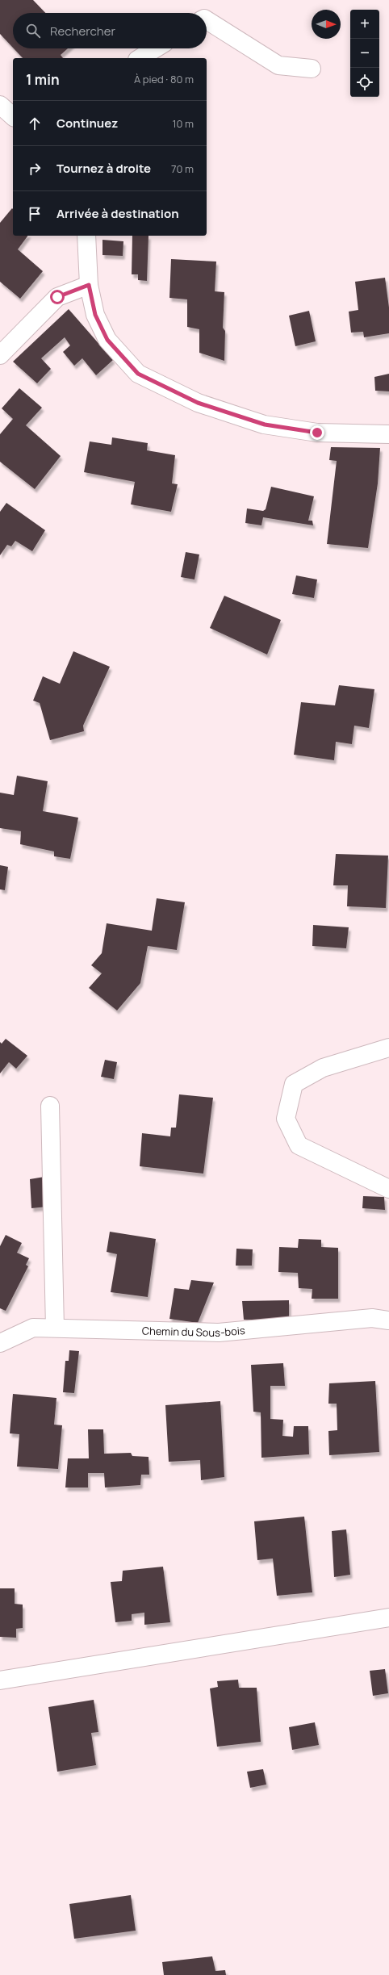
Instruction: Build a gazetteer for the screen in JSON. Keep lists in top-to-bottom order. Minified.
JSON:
{"streets":{"street":["Chemin du Sous-bois"]},"north":"right","page":{"map_buttons":["+","−"],"search":"Rechercher","heading":["1 min","À pied · 80 m"],"list":[["Continuez","10 m"],["Tournez à droite","70 m"],"Arrivée à destination"]}}
